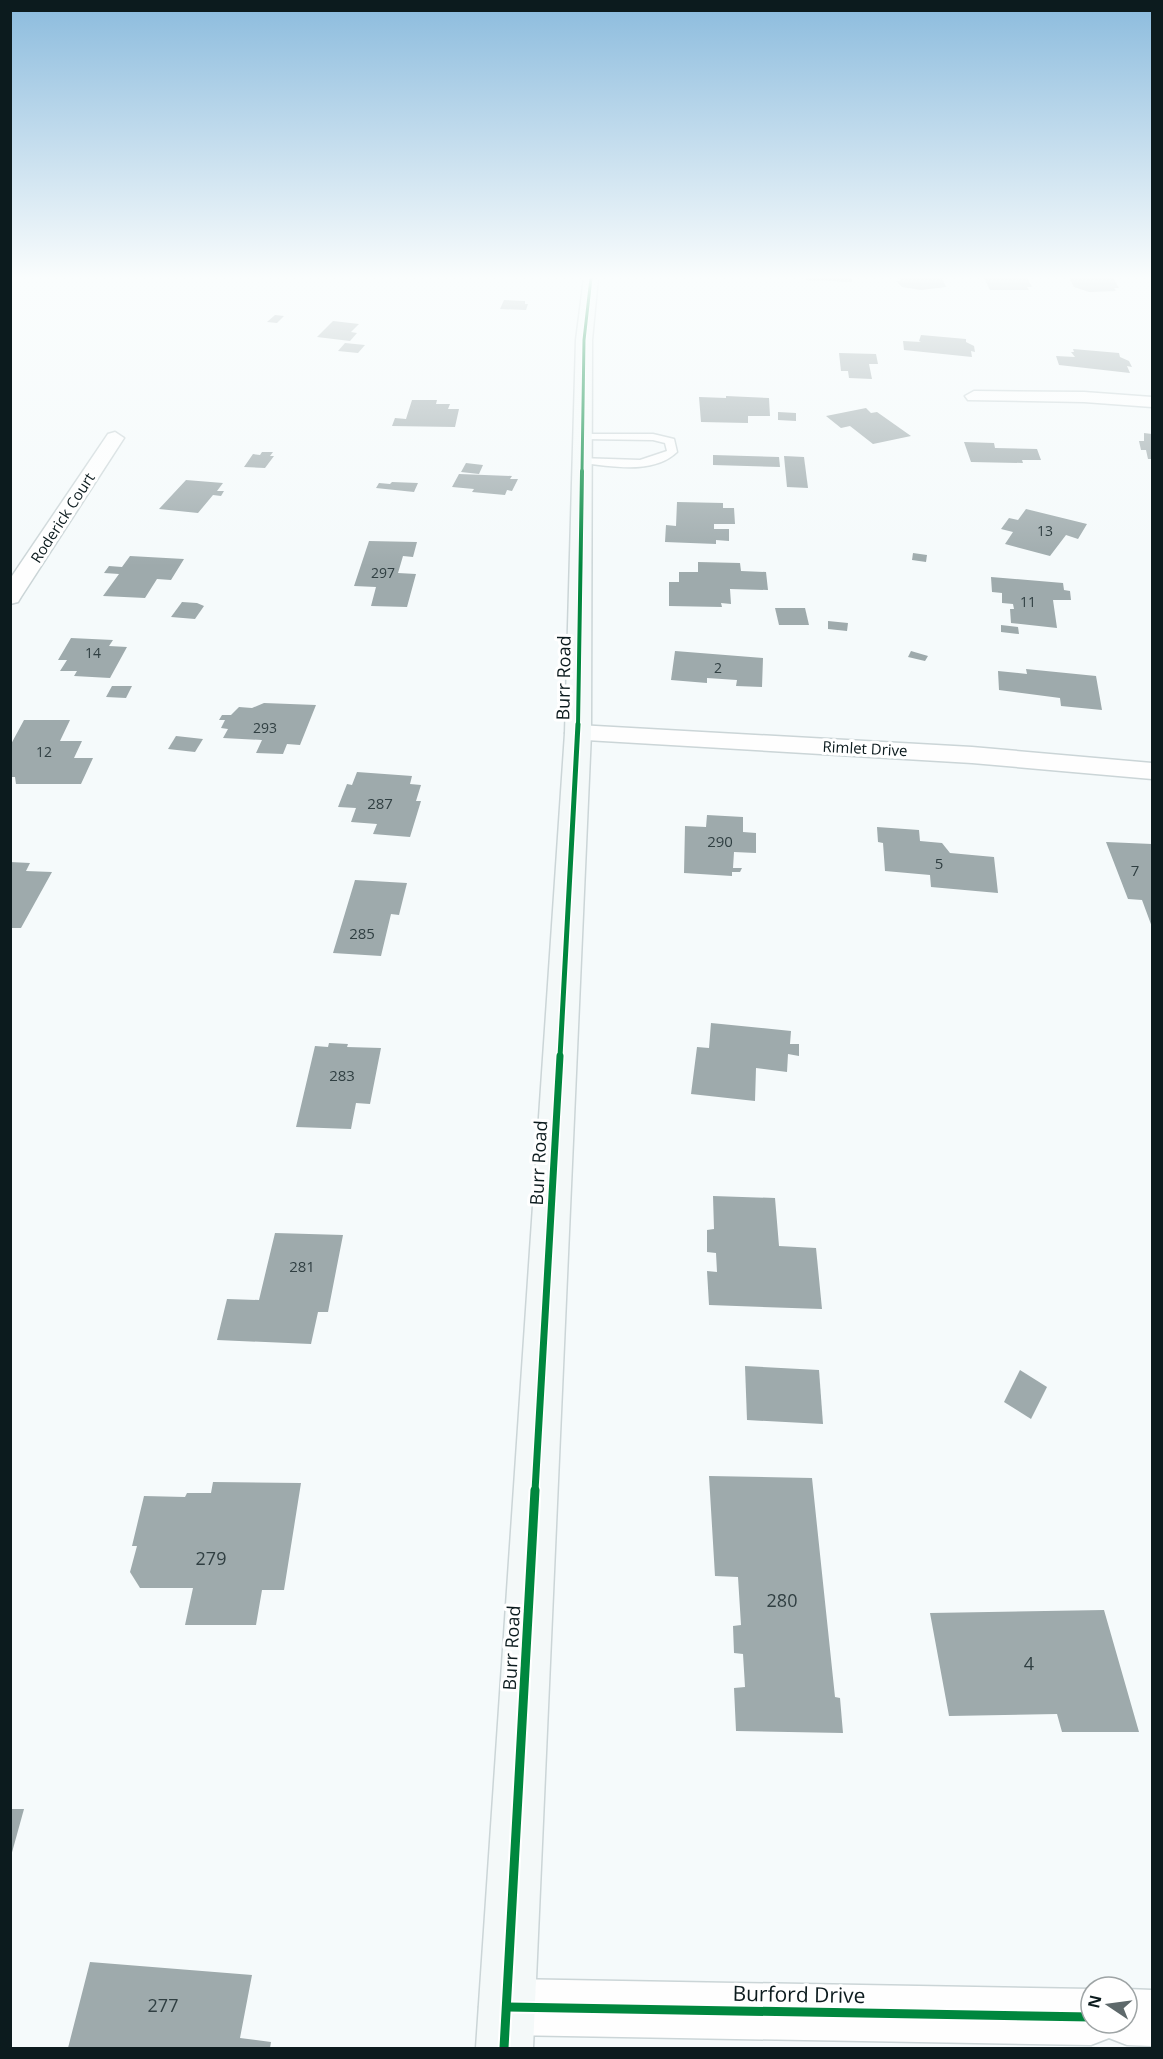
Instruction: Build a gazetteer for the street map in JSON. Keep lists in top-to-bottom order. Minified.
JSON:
{"streets":{"street":["Roderick Court","Burr Road","Rimlet Drive","Burford Drive"]},"crossings":[["Burr Road","Rimlet Drive"],["Burr Road","Burford Drive"]],"house_numbers":["13","297","11","14","2","293","12","287","290","5","7","285","283","281","279","280","4","277"],"north":"left"}
